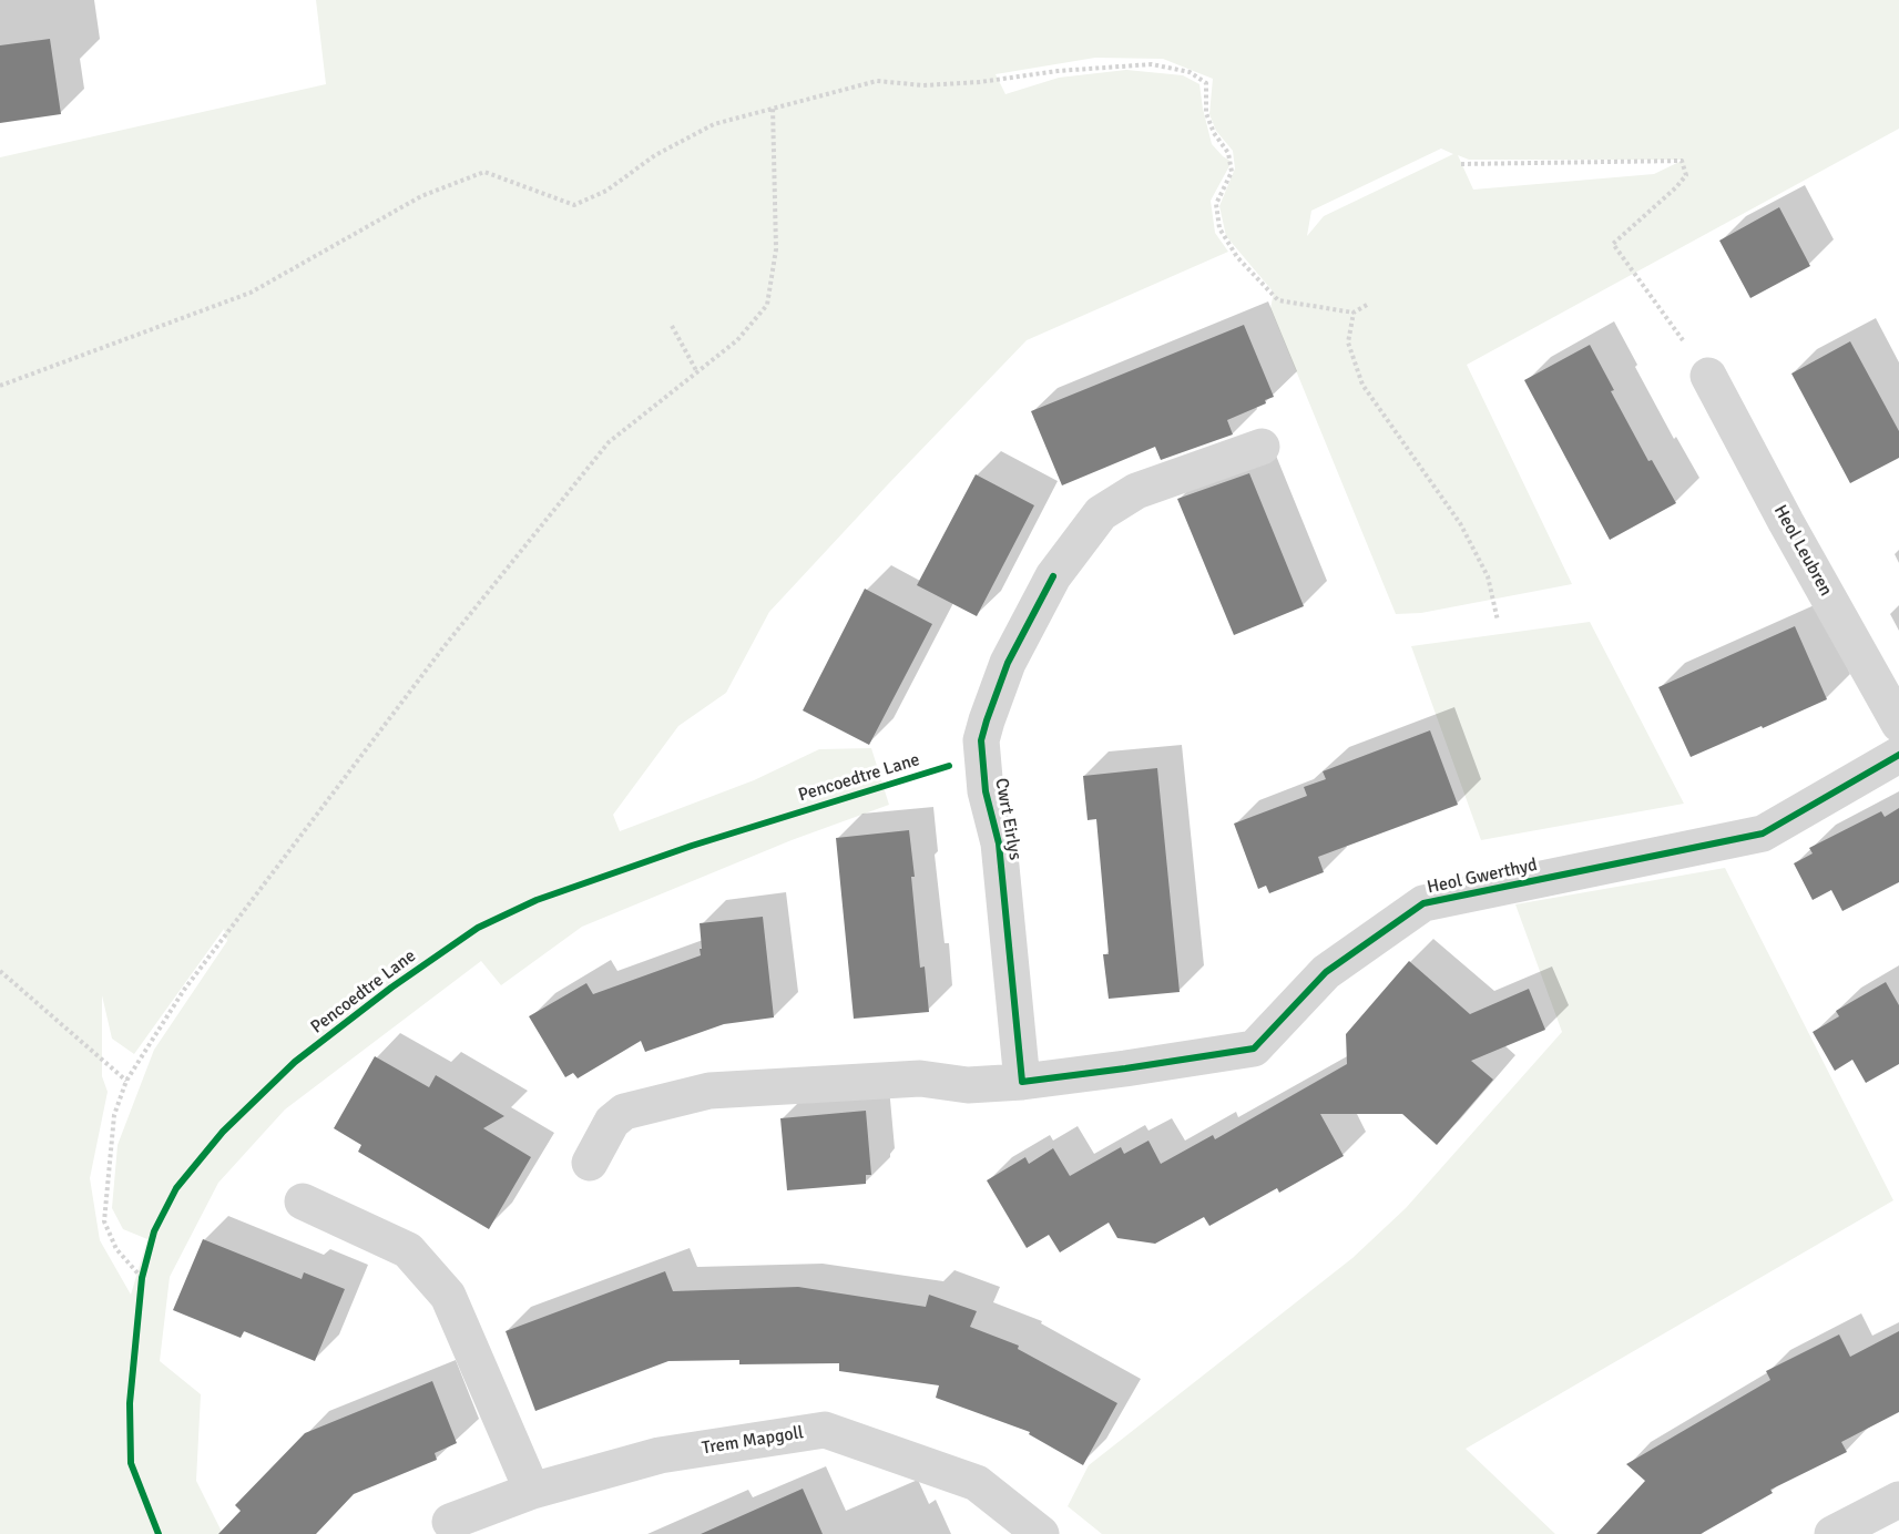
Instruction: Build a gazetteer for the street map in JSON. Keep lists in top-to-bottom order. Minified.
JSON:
{"streets":{"street":["Heol Leubren","Cwrt Eirlys","Heol Gwerthyd","Trem Mapgoll"],"cycle path":["Pencoedtre Lane"]},"crossings":[["Cwrt Eirlys","Heol Gwerthyd"]]}
